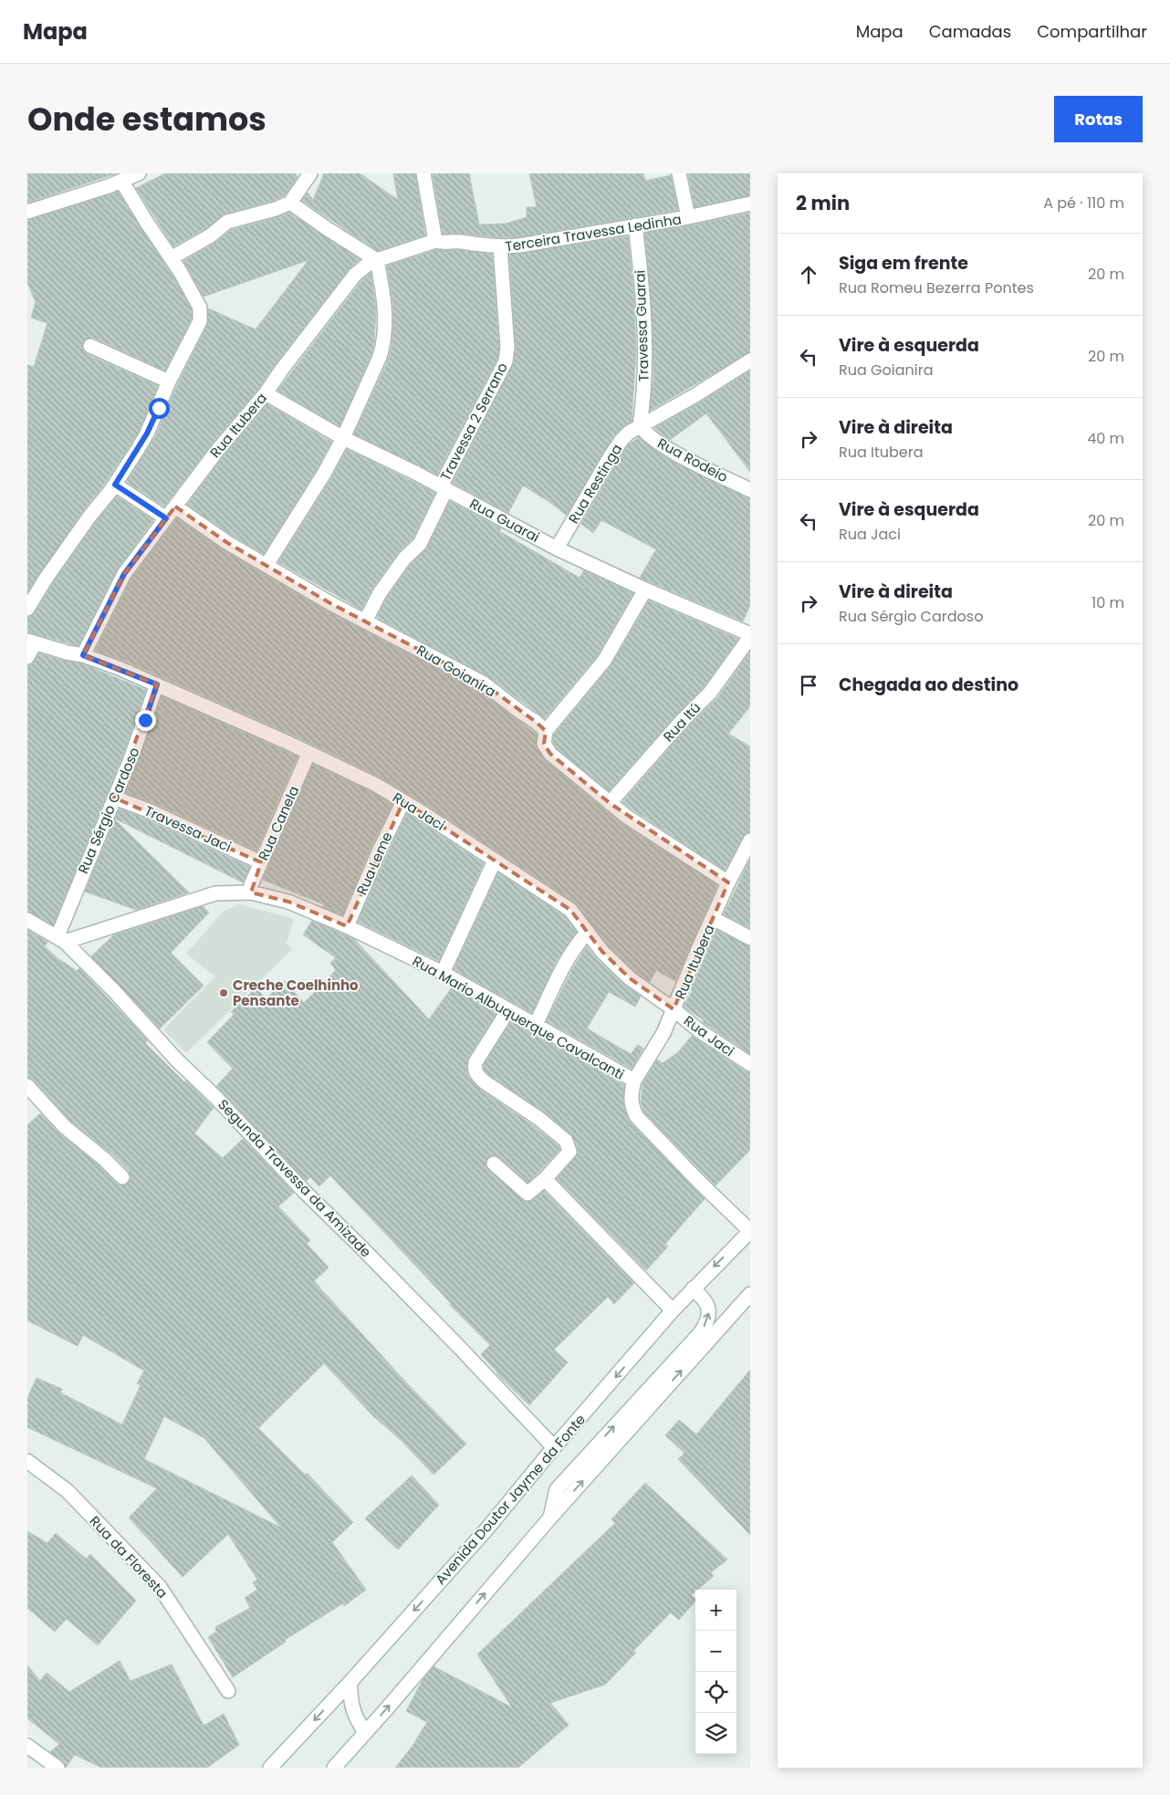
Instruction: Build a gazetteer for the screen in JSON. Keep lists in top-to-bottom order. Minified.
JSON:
{"streets":{"street":["Terceira Travessa Ledinha","Travessa Guarai","Travessa 2 Serrano","Rua Itubera","Rua Rodeio","Rua Restinga","Rua Guarai","Rua Goianira","Rua Itú","Rua Sérgio Cardoso","Rua Jaci","Rua Canela","Travessa Jaci","Rua Leme","Rua Mario Albuquerque Cavalcanti","Segunda Travessa da Amizade","Avenida Doutor Jayme da Fonte","Rua da Floresta"]},"crossings":[["Terceira Travessa Ledinha","Travessa Guarai"],["Terceira Travessa Ledinha","Travessa 2 Serrano"],["Terceira Travessa Ledinha","Rua Itubera"],["Travessa Guarai","Rua Rodeio"],["Travessa Guarai","Rua Restinga"],["Travessa 2 Serrano","Rua Guarai"],["Travessa 2 Serrano","Rua Goianira"],["Rua Itubera","Rua Guarai"],["Rua Itubera","Rua Goianira"],["Rua Itubera","Rua Jaci"],["Rua Itubera","Rua Mario Albuquerque Cavalcanti"],["Rua Rodeio","Rua Restinga"],["Rua Restinga","Rua Guarai"],["Rua Guarai","Rua Itú"],["Rua Sérgio Cardoso","Rua Jaci"],["Rua Sérgio Cardoso","Travessa Jaci"],["Rua Sérgio Cardoso","Segunda Travessa da Amizade"],["Rua Jaci","Rua Canela"],["Rua Jaci","Rua Leme"],["Rua Canela","Travessa Jaci"],["Rua Canela","Rua Mario Albuquerque Cavalcanti"],["Rua Leme","Rua Mario Albuquerque Cavalcanti"],["Rua Mario Albuquerque Cavalcanti","Avenida Doutor Jayme da Fonte"],["Segunda Travessa da Amizade","Avenida Doutor Jayme da Fonte"]],"places":["Creche Coelhinho Pensante"],"page":{"header":"Mapa","nav":["Mapa","Camadas","Compartilhar"],"title":"Onde estamos","buttons":"Rotas","heading":["2 min","A pé · 110 m"],"list":[["Siga em frente","Rua Romeu Bezerra Pontes","20 m"],["Vire à esquerda","Rua Goianira","20 m"],["Vire à direita","Rua Itubera","40 m"],["Vire à esquerda","Rua Jaci","20 m"],["Vire à direita","Rua Sérgio Cardoso","10 m"],"Chegada ao destino"],"map_buttons":["+","−"]}}
